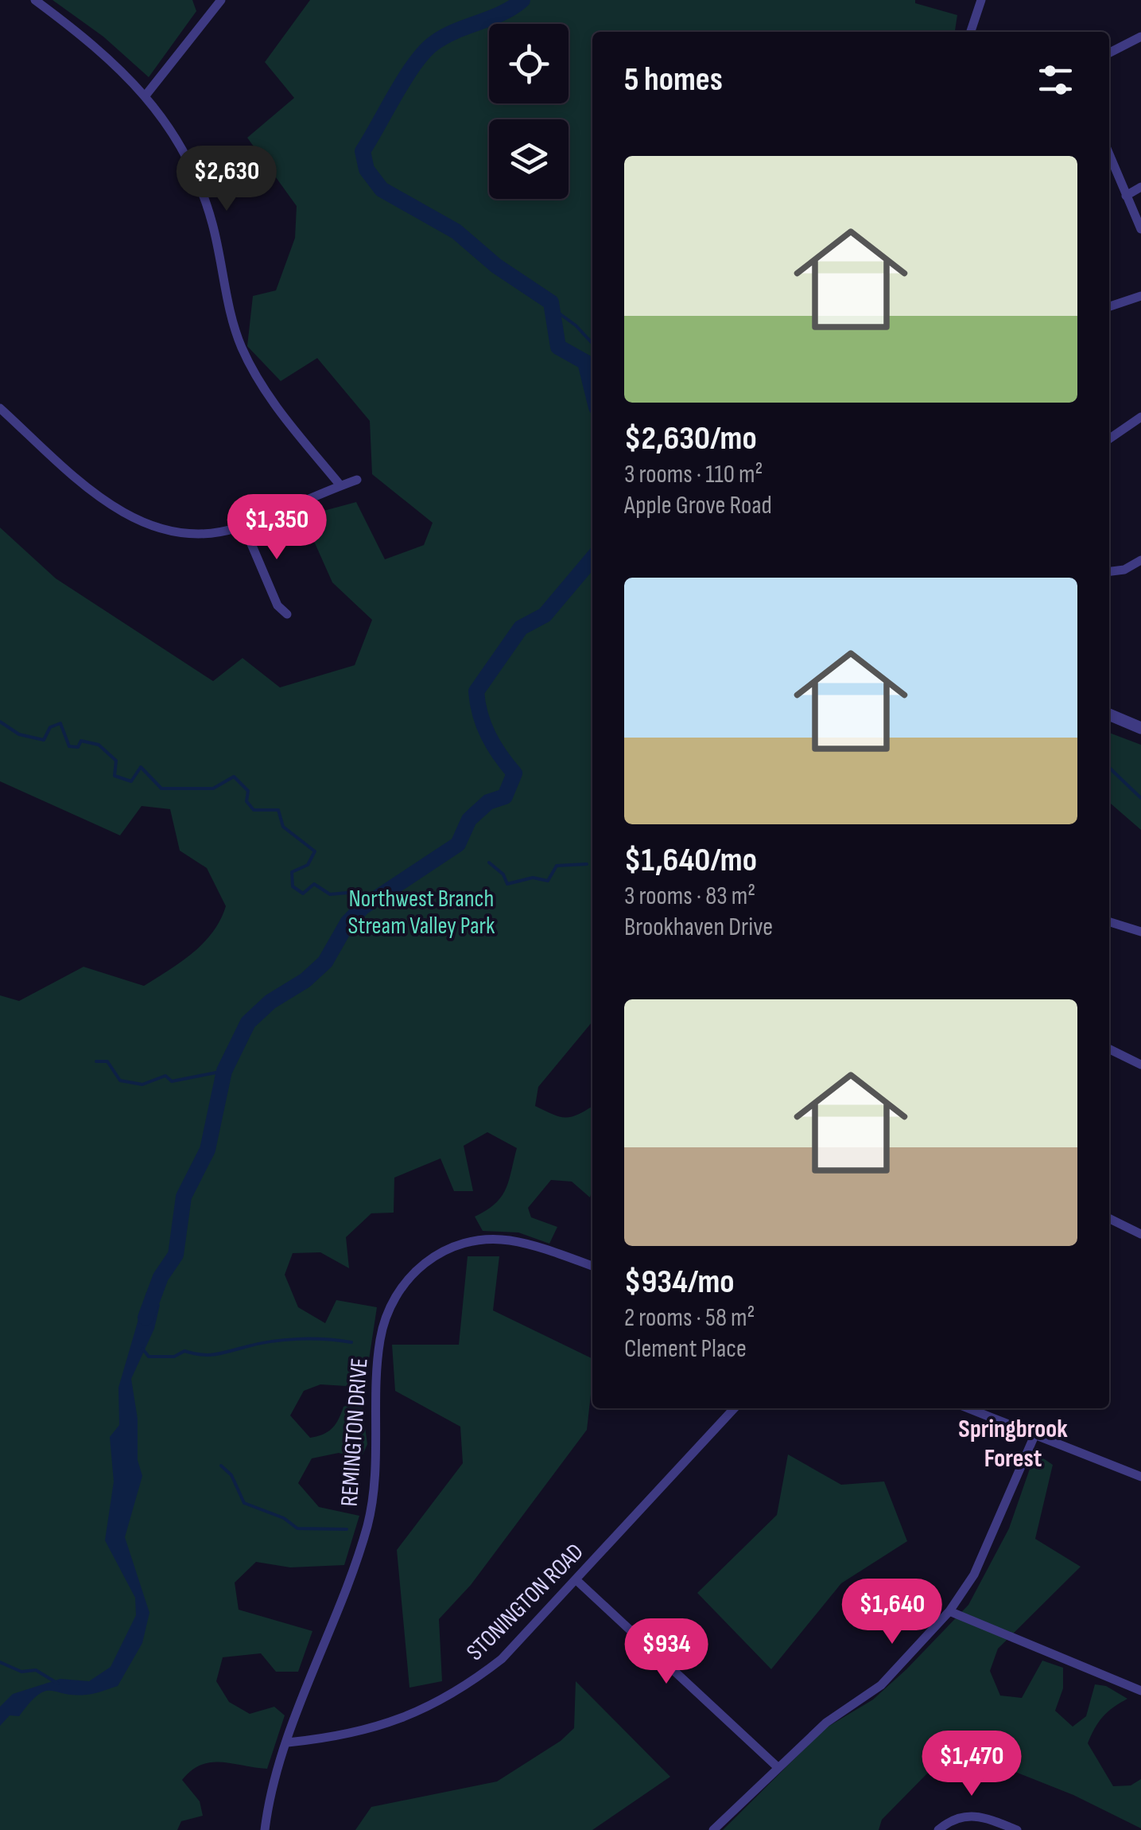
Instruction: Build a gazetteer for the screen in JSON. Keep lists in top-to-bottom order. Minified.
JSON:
{"streets":{"street":["REMINGTON DRIVE","STONINGTON ROAD"]},"crossings":[["REMINGTON DRIVE","STONINGTON ROAD"]],"districts":["Springbrook Forest"],"parks":["Northwest Branch Stream Valley Park"],"page":{"heading":"5 homes","list":[{"name":"$2,630/mo","note":"3 rooms · 110 m² · Apple Grove Road"},{"name":"$1,640/mo","note":"3 rooms · 83 m² · Brookhaven Drive"},{"name":"$934/mo","note":"2 rooms · 58 m² · Clement Place"}],"price":["$2,630","$1,350","$1,640","$934","$1,470"]}}
